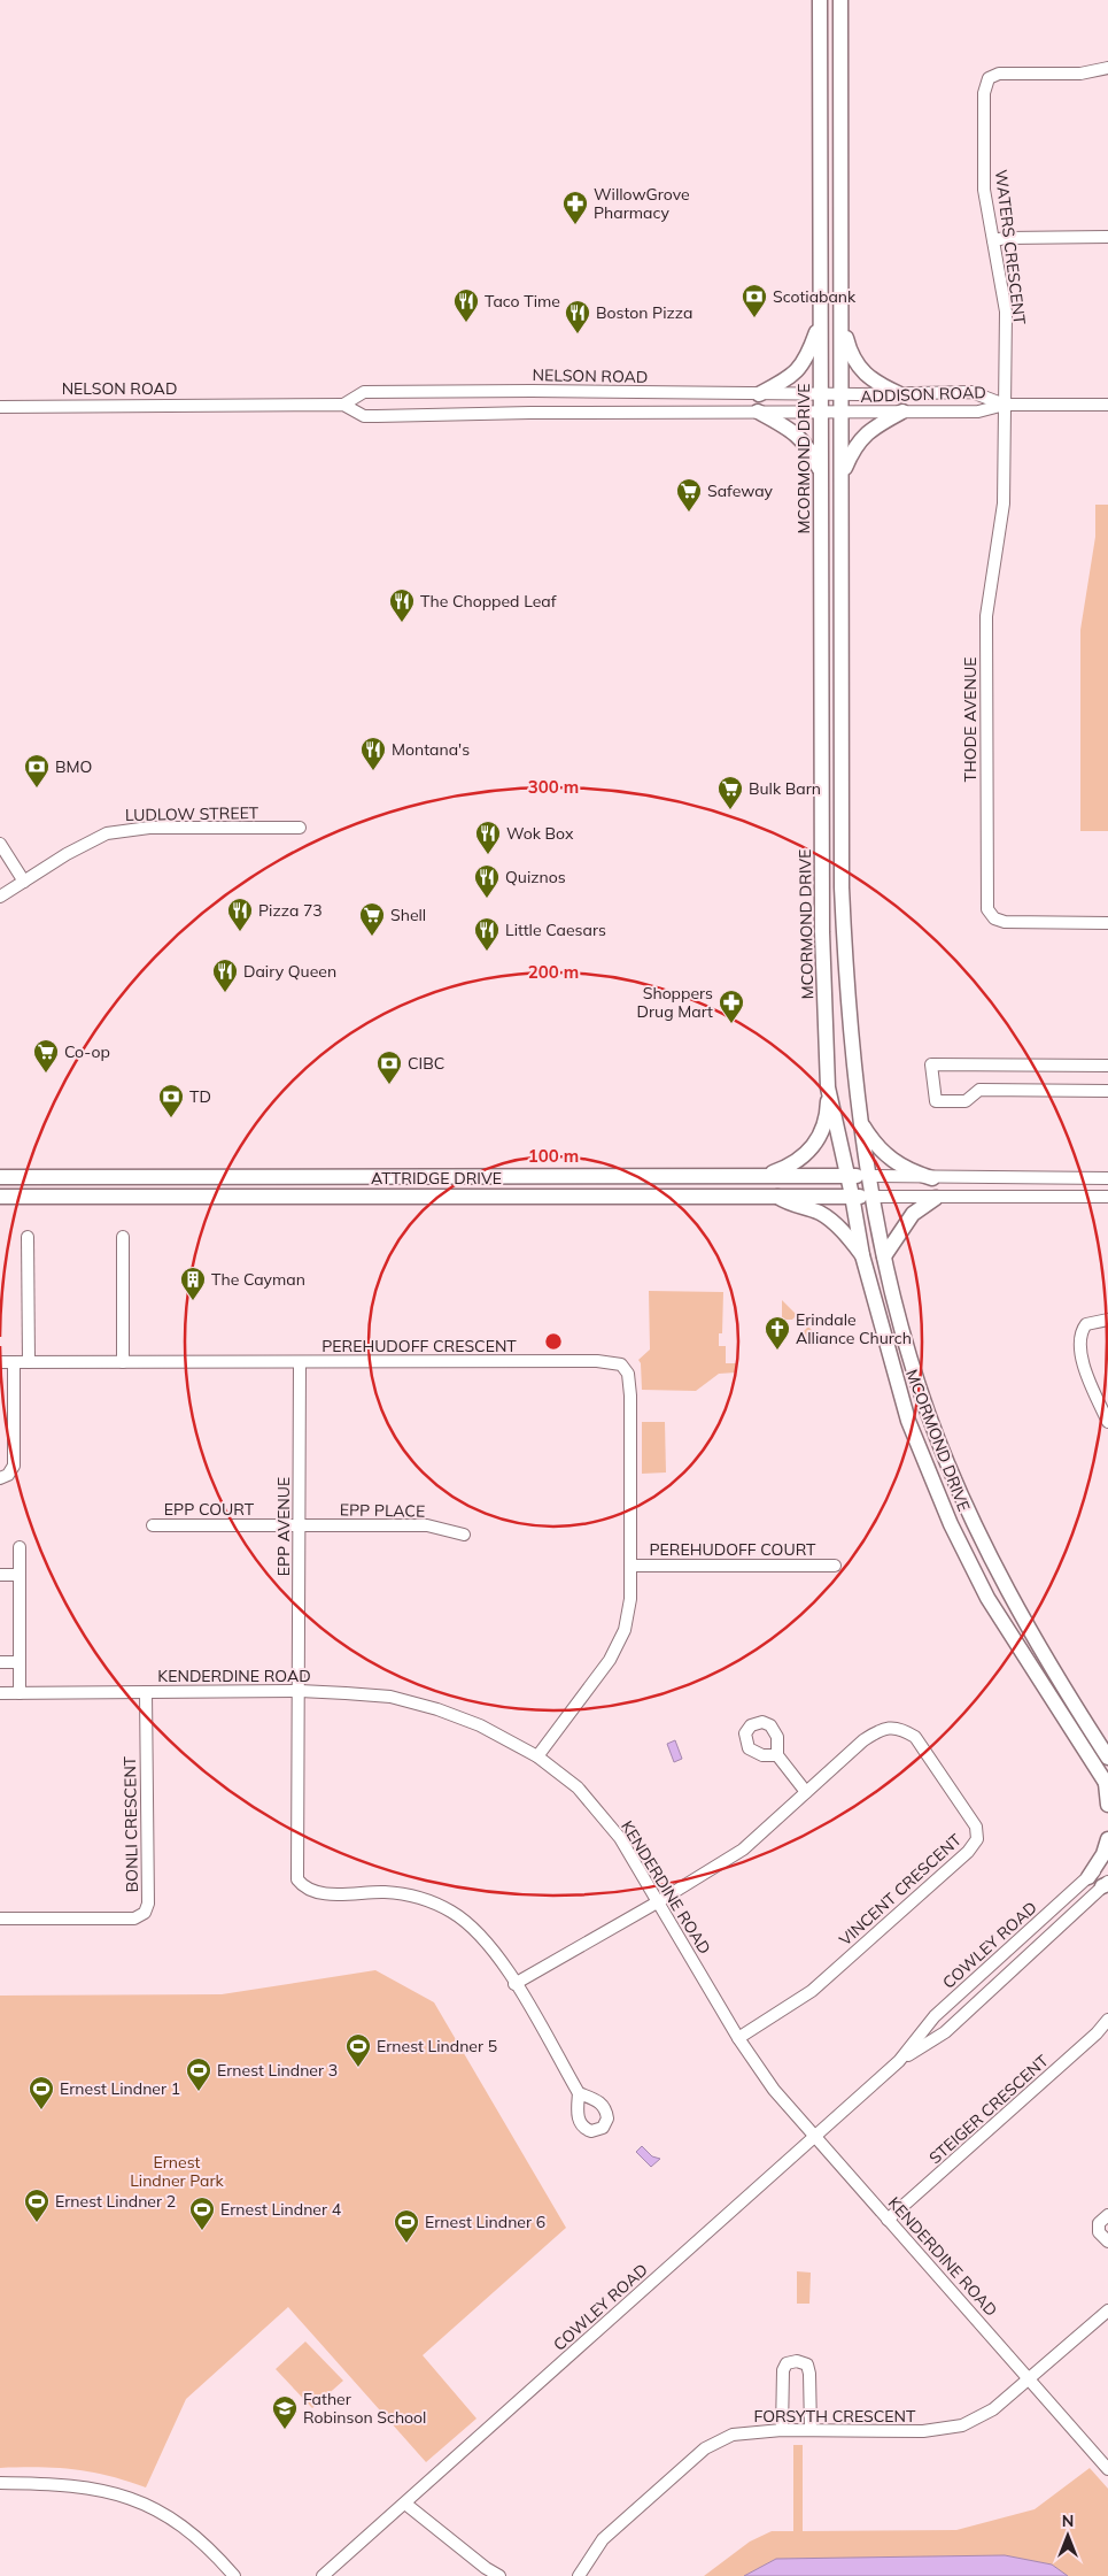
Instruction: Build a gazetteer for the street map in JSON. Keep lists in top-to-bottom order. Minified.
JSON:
{"streets":{"main road":["MCORMOND DRIVE","ATTRIDGE DRIVE"],"street":["WATERS CRESCENT","NELSON ROAD","ADDISON ROAD","THODE AVENUE","LUDLOW STREET","PEREHUDOFF CRESCENT","EPP COURT","EPP PLACE","EPP AVENUE","PEREHUDOFF COURT","KENDERDINE ROAD","BONLI CRESCENT","VINCENT CRESCENT","COWLEY ROAD","STEIGER CRESCENT","FORSYTH CRESCENT"]},"crossings":[["WATERS CRESCENT","ADDISON ROAD"],["WATERS CRESCENT","THODE AVENUE"],["NELSON ROAD","ADDISON ROAD"],["NELSON ROAD","MCORMOND DRIVE"],["ADDISON ROAD","MCORMOND DRIVE"],["ADDISON ROAD","THODE AVENUE"],["MCORMOND DRIVE","ATTRIDGE DRIVE"],["PEREHUDOFF CRESCENT","EPP AVENUE"],["PEREHUDOFF CRESCENT","PEREHUDOFF COURT"],["PEREHUDOFF CRESCENT","KENDERDINE ROAD"],["EPP COURT","EPP PLACE"],["EPP COURT","EPP AVENUE"],["EPP PLACE","EPP AVENUE"],["EPP AVENUE","KENDERDINE ROAD"],["EPP AVENUE","VINCENT CRESCENT"],["KENDERDINE ROAD","BONLI CRESCENT"],["KENDERDINE ROAD","VINCENT CRESCENT"],["KENDERDINE ROAD","COWLEY ROAD"],["KENDERDINE ROAD","STEIGER CRESCENT"],["KENDERDINE ROAD","FORSYTH CRESCENT"]],"parks":["Ernest Lindner Park"],"places":{"pharmacy":["WillowGrove Pharmacy","Shoppers Drug Mart"],"bank":["Scotiabank","BMO","CIBC","TD"],"restaurant":["Taco Time","Boston Pizza","The Chopped Leaf","Montana's","Wok Box","Quiznos","Pizza 73","Little Caesars","Dairy Queen"],"supermarket":["Safeway","Bulk Barn","Shell","Co-op"],"building":["The Cayman"],"church":["Erindale Alliance Church"],"sports":["Ernest Lindner 5","Ernest Lindner 3","Ernest Lindner 1","Ernest Lindner 2","Ernest Lindner 4","Ernest Lindner 6"],"school or university":["Father Robinson School"]},"north":"top","rings":["300 m","200 m","100 m"]}
